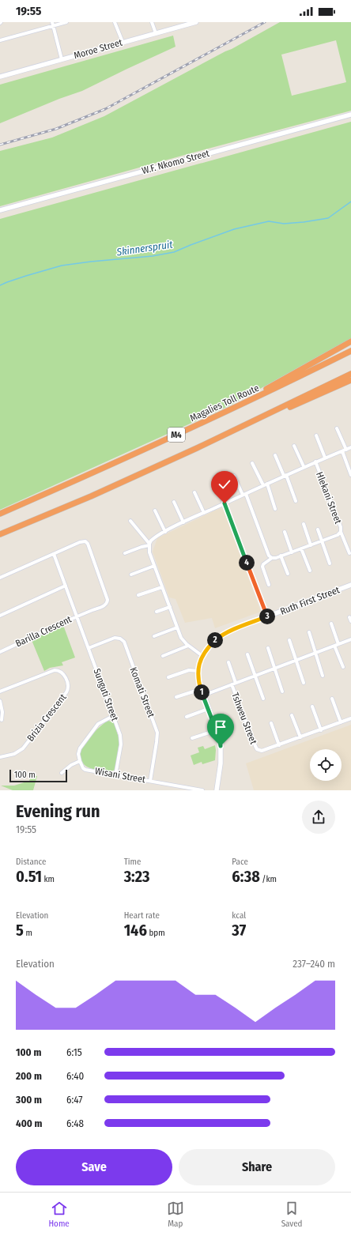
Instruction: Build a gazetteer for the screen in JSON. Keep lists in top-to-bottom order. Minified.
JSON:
{"streets":{"highway":["Magalies Toll Route","M4"],"street":["Moroe Street","W.F. Nkomo Street","Hlekani Street","Ruth First Street","Barilla Crescent","Komati Street","Sunguti Street","Brizia Crescent","Tshweu Street","Wisani Street"]},"crossings":[["Barilla Crescent","Sunguti Street"],["Komati Street","Sunguti Street"],["Komati Street","Wisani Street"],["Sunguti Street","Wisani Street"]],"water":["Skinnerspruit"],"scale_bar":"100 m","page":{"status":"19:55","pins":["4","3","2","1"],"scale":"100 m","heading":["Evening run","19:55"],"stats":[["Distance","0.51 km"],["Time","3:23"],["Pace","6:38 /km"],["Elevation","5 m"],["Heart rate","146 bpm"],["kcal","37"]],"chart":["Elevation","237–240 m"],"list":[{"name":"100 m","note":"6:15"},{"name":"200 m","note":"6:40"},{"name":"300 m","note":"6:47"},{"name":"400 m","note":"6:48"}],"buttons":["Save","Share"],"tabs":["Home","Map","Saved"]}}
